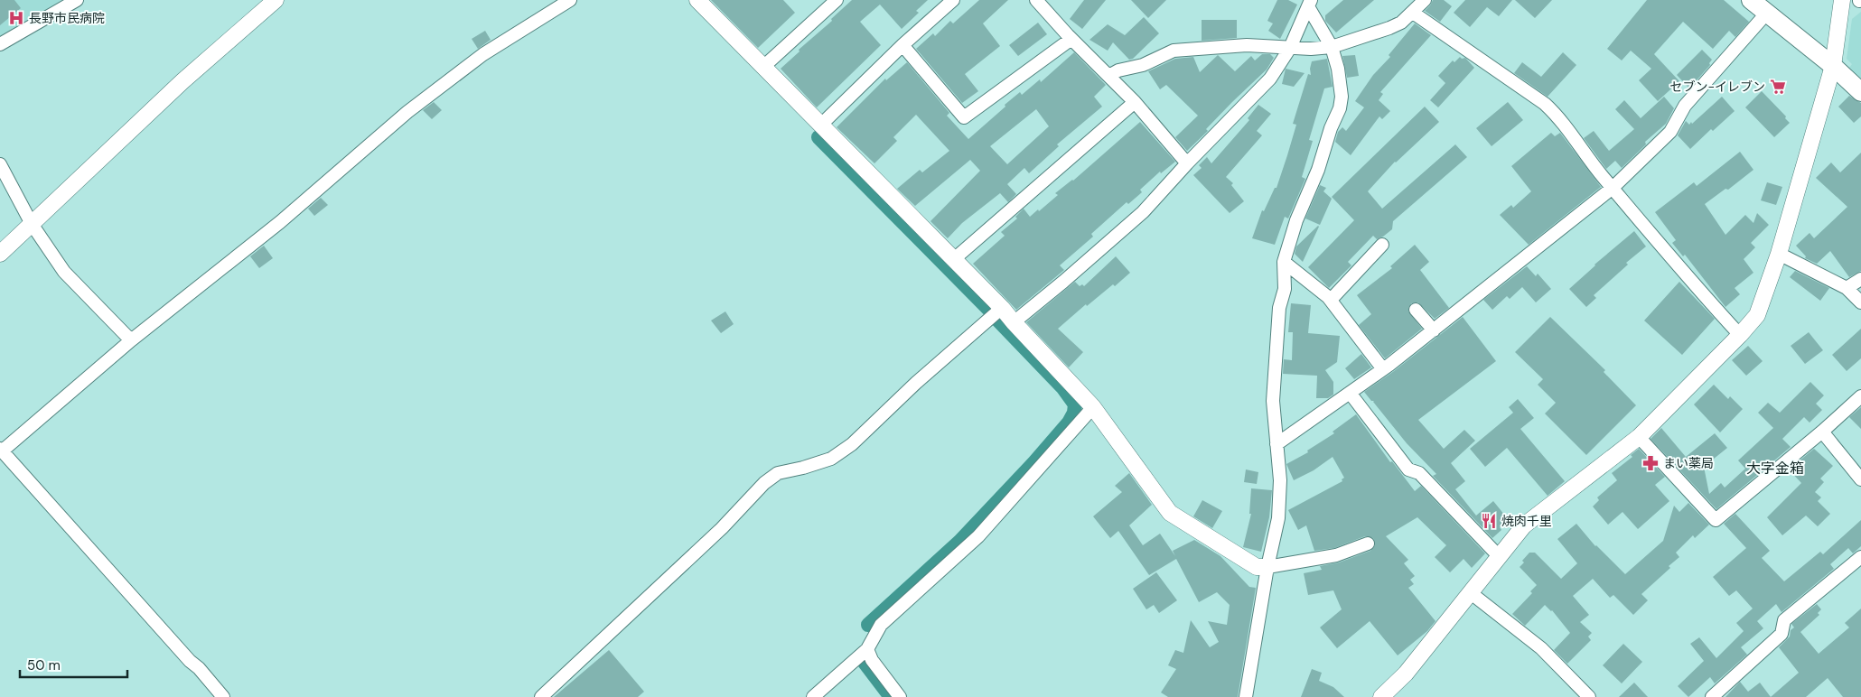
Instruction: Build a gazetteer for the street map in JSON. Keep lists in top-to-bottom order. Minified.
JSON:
{"districts":["大字金箱"],"places":{"hospital":["長野市民病院"],"supermarket":["セブン-イレブン"],"pharmacy":["まい薬局"],"restaurant":["焼肉千里"]},"scale_bar":"50 m"}
